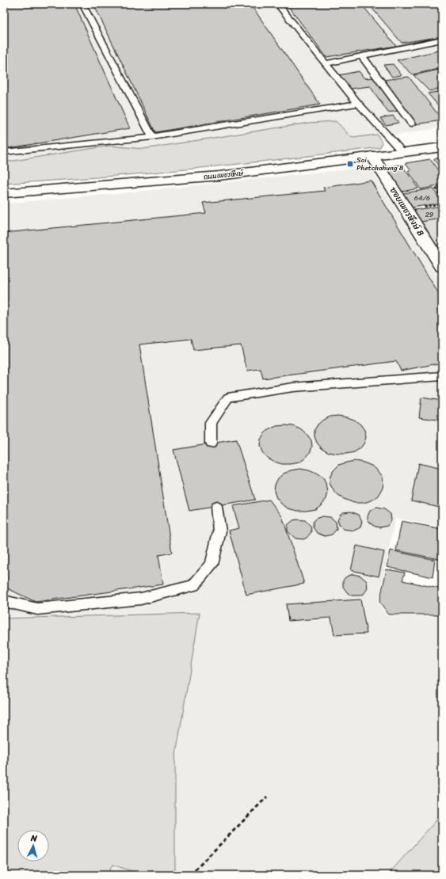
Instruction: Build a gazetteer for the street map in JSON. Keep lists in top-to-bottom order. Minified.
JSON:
{"streets":{"main road":["ถนนเพชรหึงษ์","ซอยเพชรหึงษ์ 8"]},"crossings":[["ถนนเพชรหึงษ์","ซอยเพชรหึงษ์ 8"]],"places":{"transit":["Soi Phetchahung 8"]},"house_numbers":["64/6","29"],"north":"top"}
